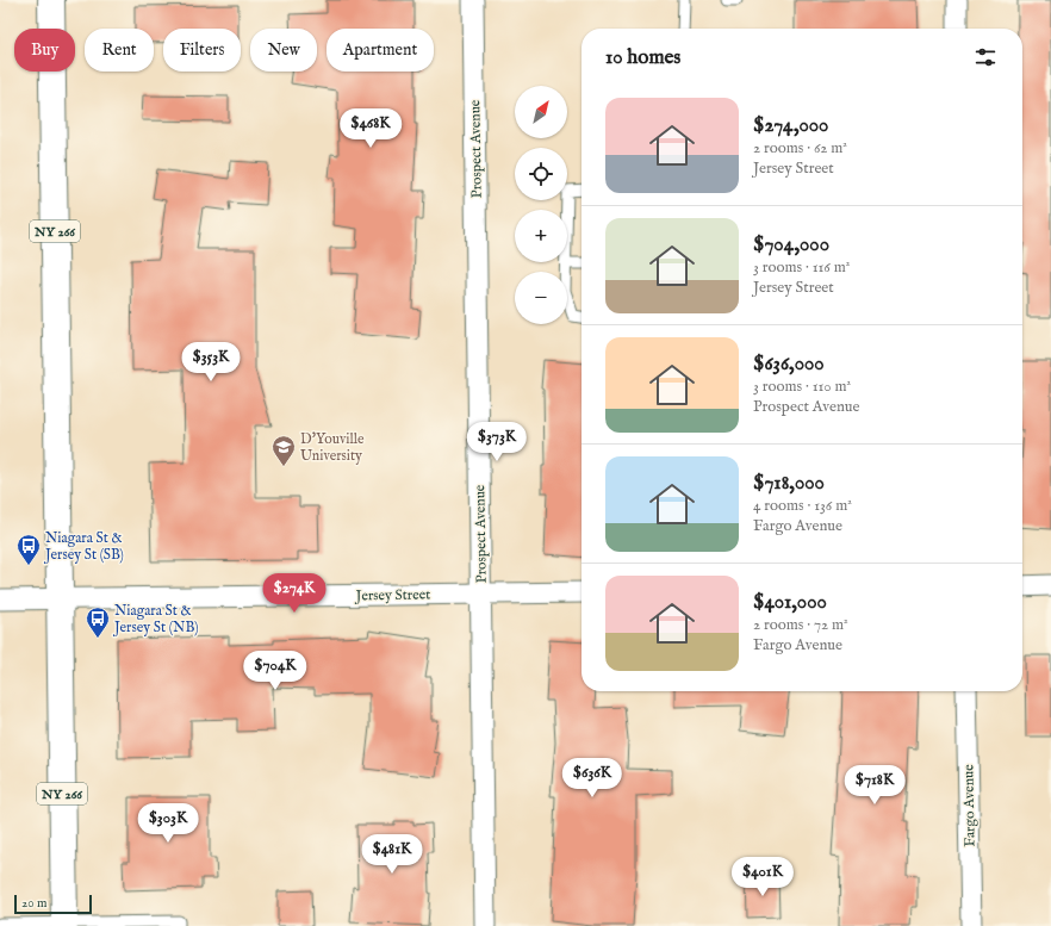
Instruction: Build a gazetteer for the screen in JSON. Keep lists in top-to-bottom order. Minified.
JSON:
{"streets":{"main road":["NY 266"],"street":["Prospect Avenue","Jersey Street","Fargo Avenue"]},"crossings":[["Prospect Avenue","Jersey Street"],["NY 266","Jersey Street"]],"places":{"school or university":["D'Youville University"],"bus stop":["Niagara St & Jersey St (SB)","Niagara St & Jersey St (NB)"]},"scale_bar":"20 m","north":"top right","page":{"chip":["Buy","Rent","Filters","New","Apartment"],"heading":"10 homes","map_buttons":["+","−"],"list":[{"name":"$274,000","note":"2 rooms · 62 m² · Jersey Street"},{"name":"$704,000","note":"3 rooms · 116 m² · Jersey Street"},{"name":"$636,000","note":"3 rooms · 110 m² · Prospect Avenue"},{"name":"$718,000","note":"4 rooms · 136 m² · Fargo Avenue"},{"name":"$401,000","note":"2 rooms · 72 m² · Fargo Avenue"}],"price":["$468K","$353K","$373K","$274K","$704K","$636K","$718K","$303K","$481K","$401K"],"scale":"20 m"}}
